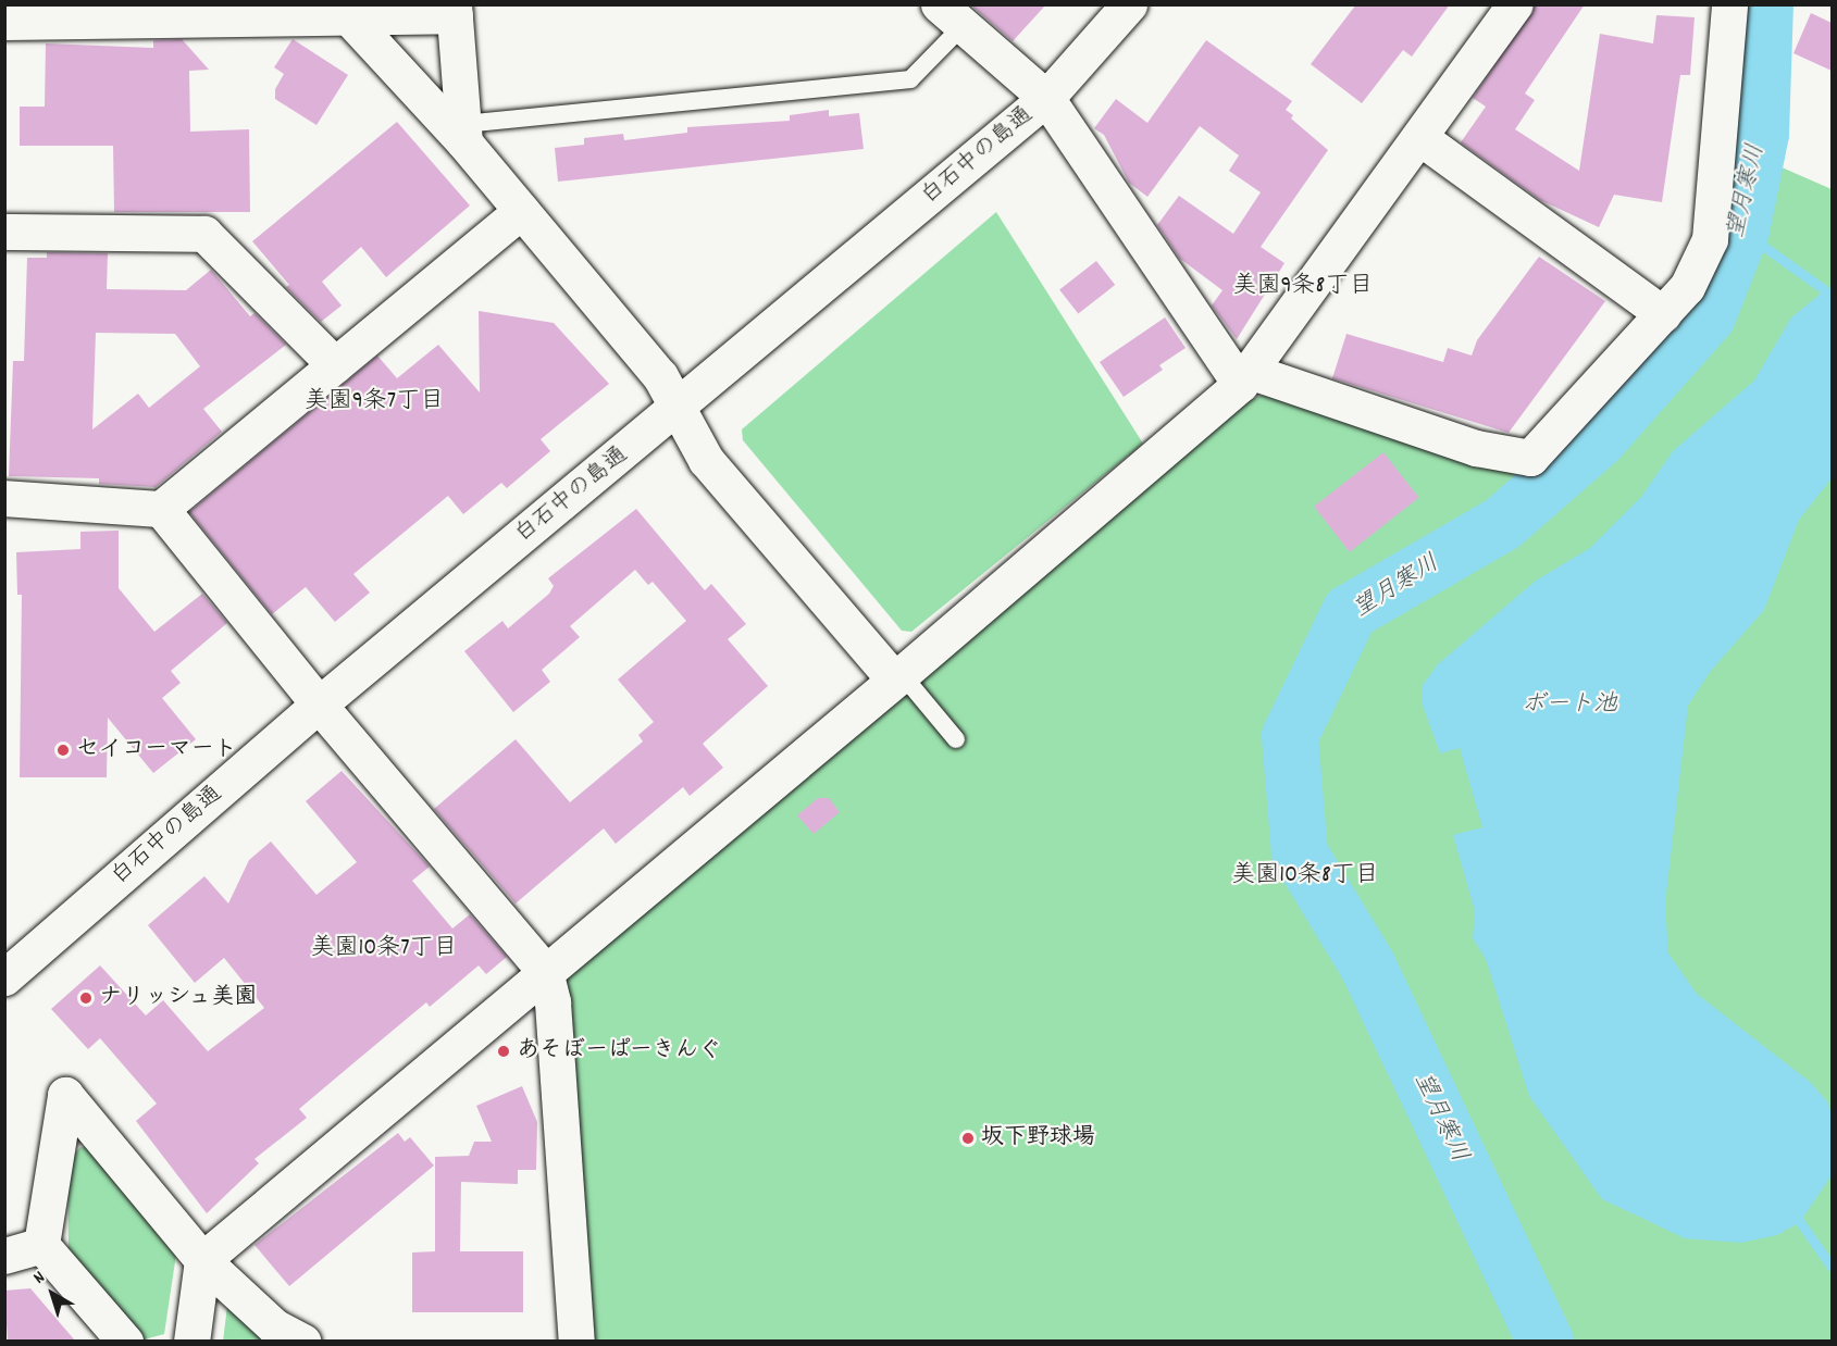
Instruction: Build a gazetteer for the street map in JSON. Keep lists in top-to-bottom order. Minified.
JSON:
{"streets":{"street":["白石中の島通"]},"districts":["美園9条8丁目","美園9条7丁目","美園10条8丁目","美園10条7丁目"],"water":["望月寒川","ボート池"],"places":["セイコーマート","ナリッシュ美園","あそぼーぱーきんぐ","坂下野球場"],"north":"top left"}
